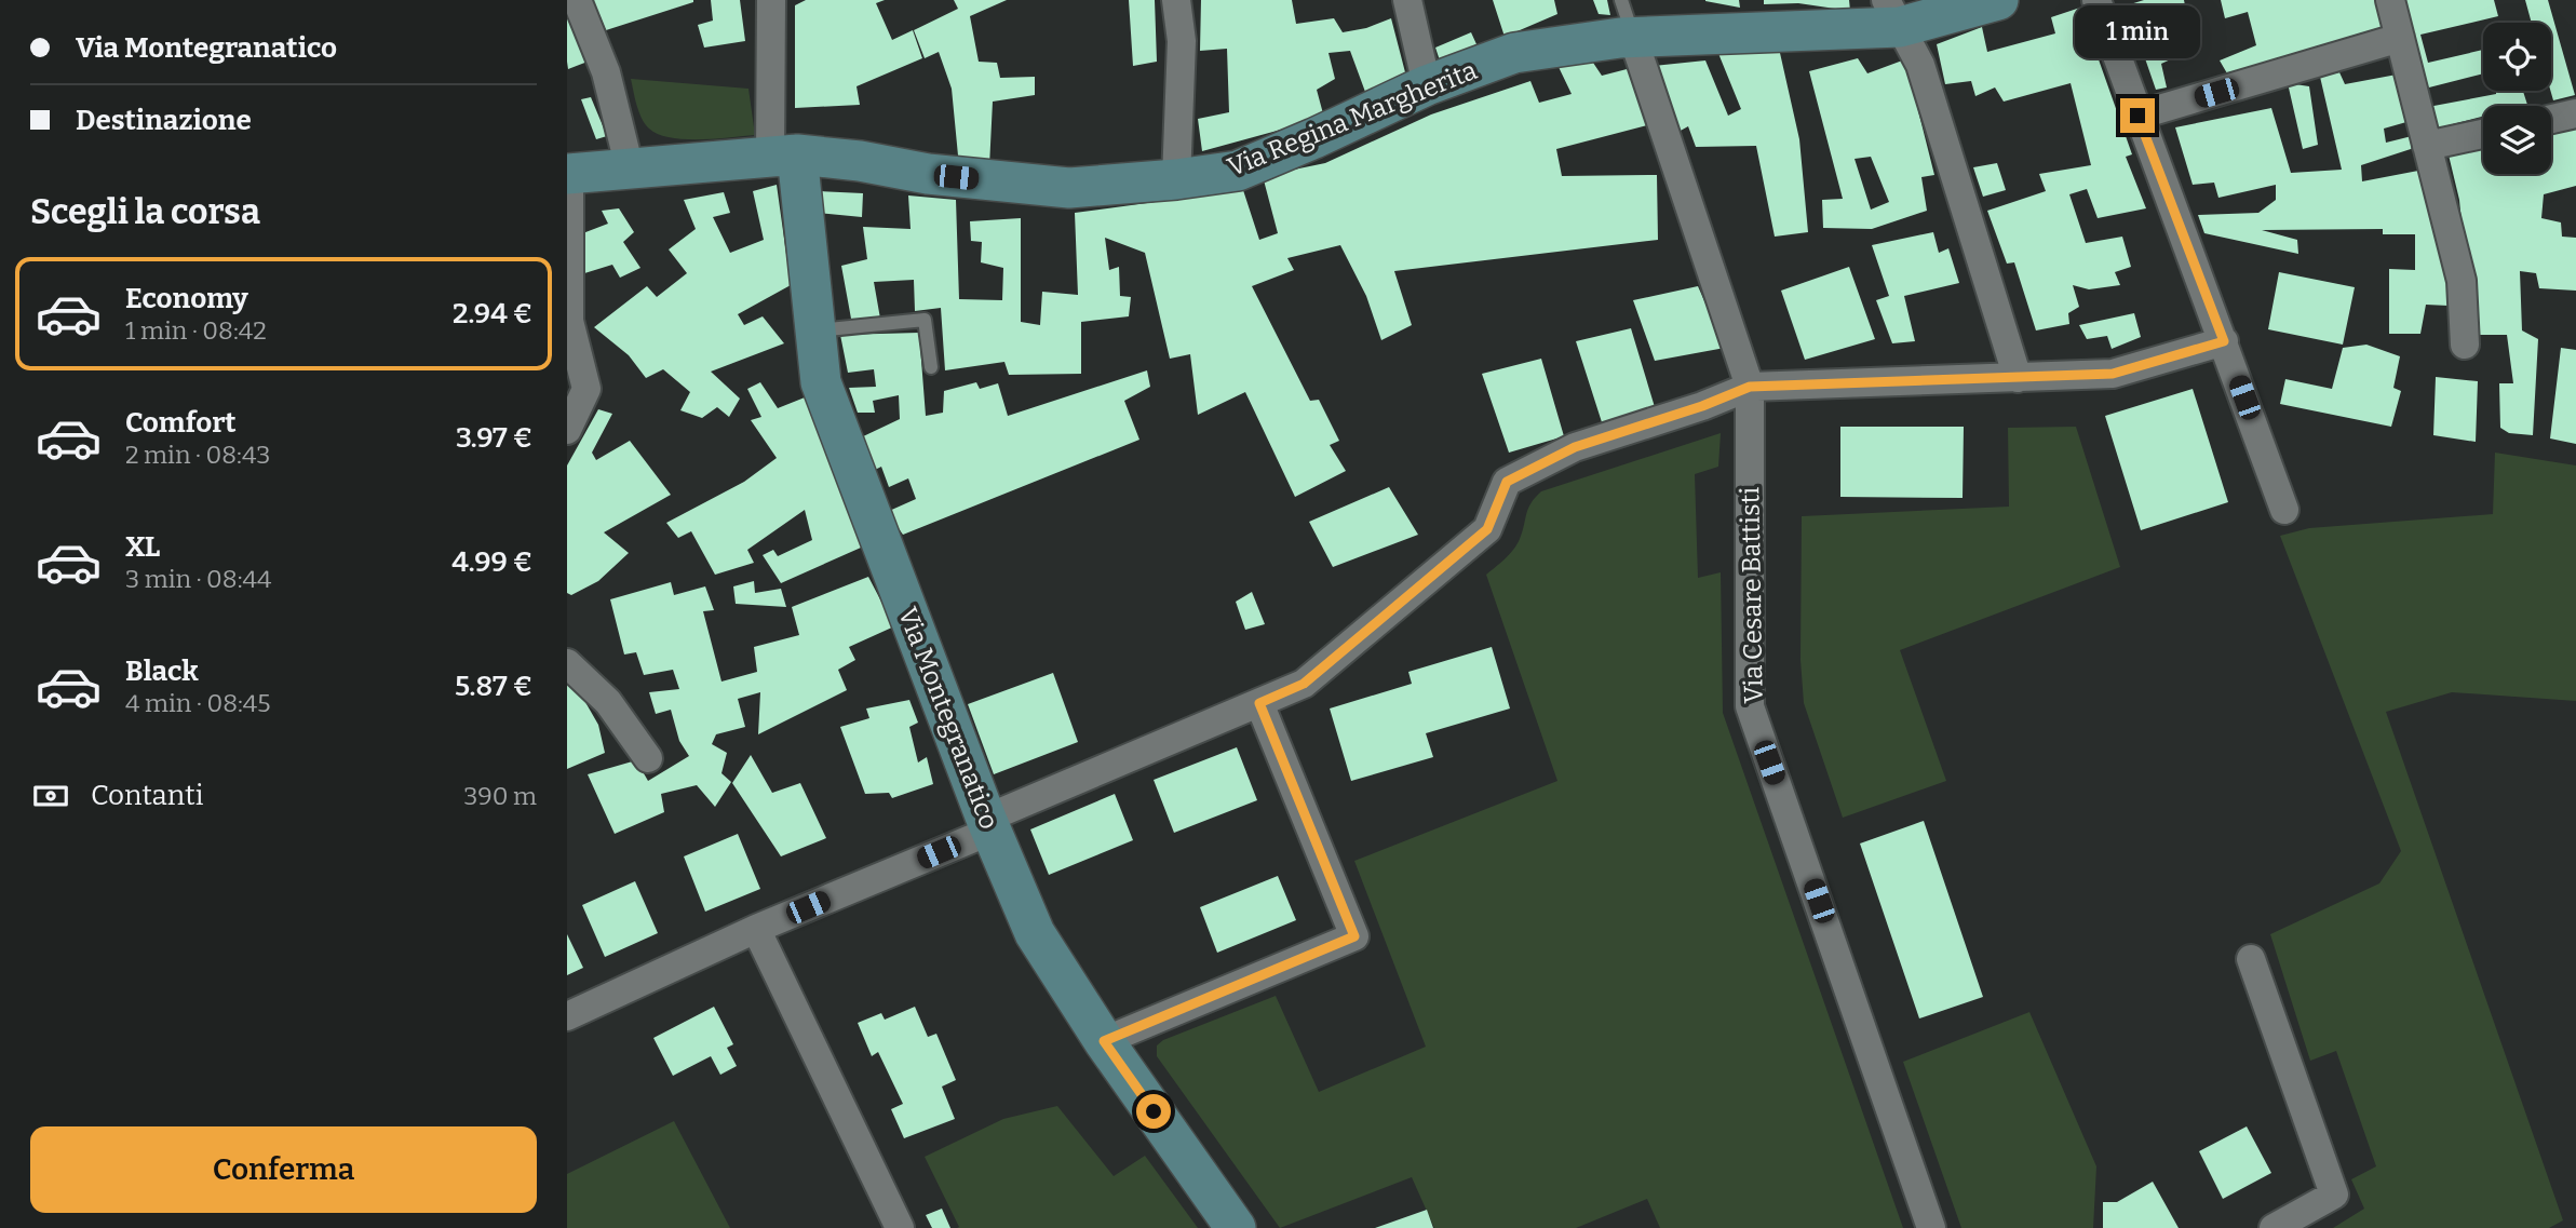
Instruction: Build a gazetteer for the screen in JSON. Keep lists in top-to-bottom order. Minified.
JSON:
{"streets":{"street":["Via Regina Margherita","Via Cesare Battisti","Via Montegranatico"]},"crossings":[["Via Regina Margherita","Via Cesare Battisti"],["Via Regina Margherita","Via Montegranatico"]],"page":{"banner":["Via Montegranatico","Destinazione"],"bubble":"1 min","heading":"Scegli la corsa","list":[{"name":"Economy","note":"1 min · 08:42","value":"2.94 €"},{"name":"Comfort","note":"2 min · 08:43","value":"3.97 €"},{"name":"XL","note":"3 min · 08:44","value":"4.99 €"},{"name":"Black","note":"4 min · 08:45","value":"5.87 €"}],"pay":["Contanti","390 m"],"buttons":"Conferma"}}
